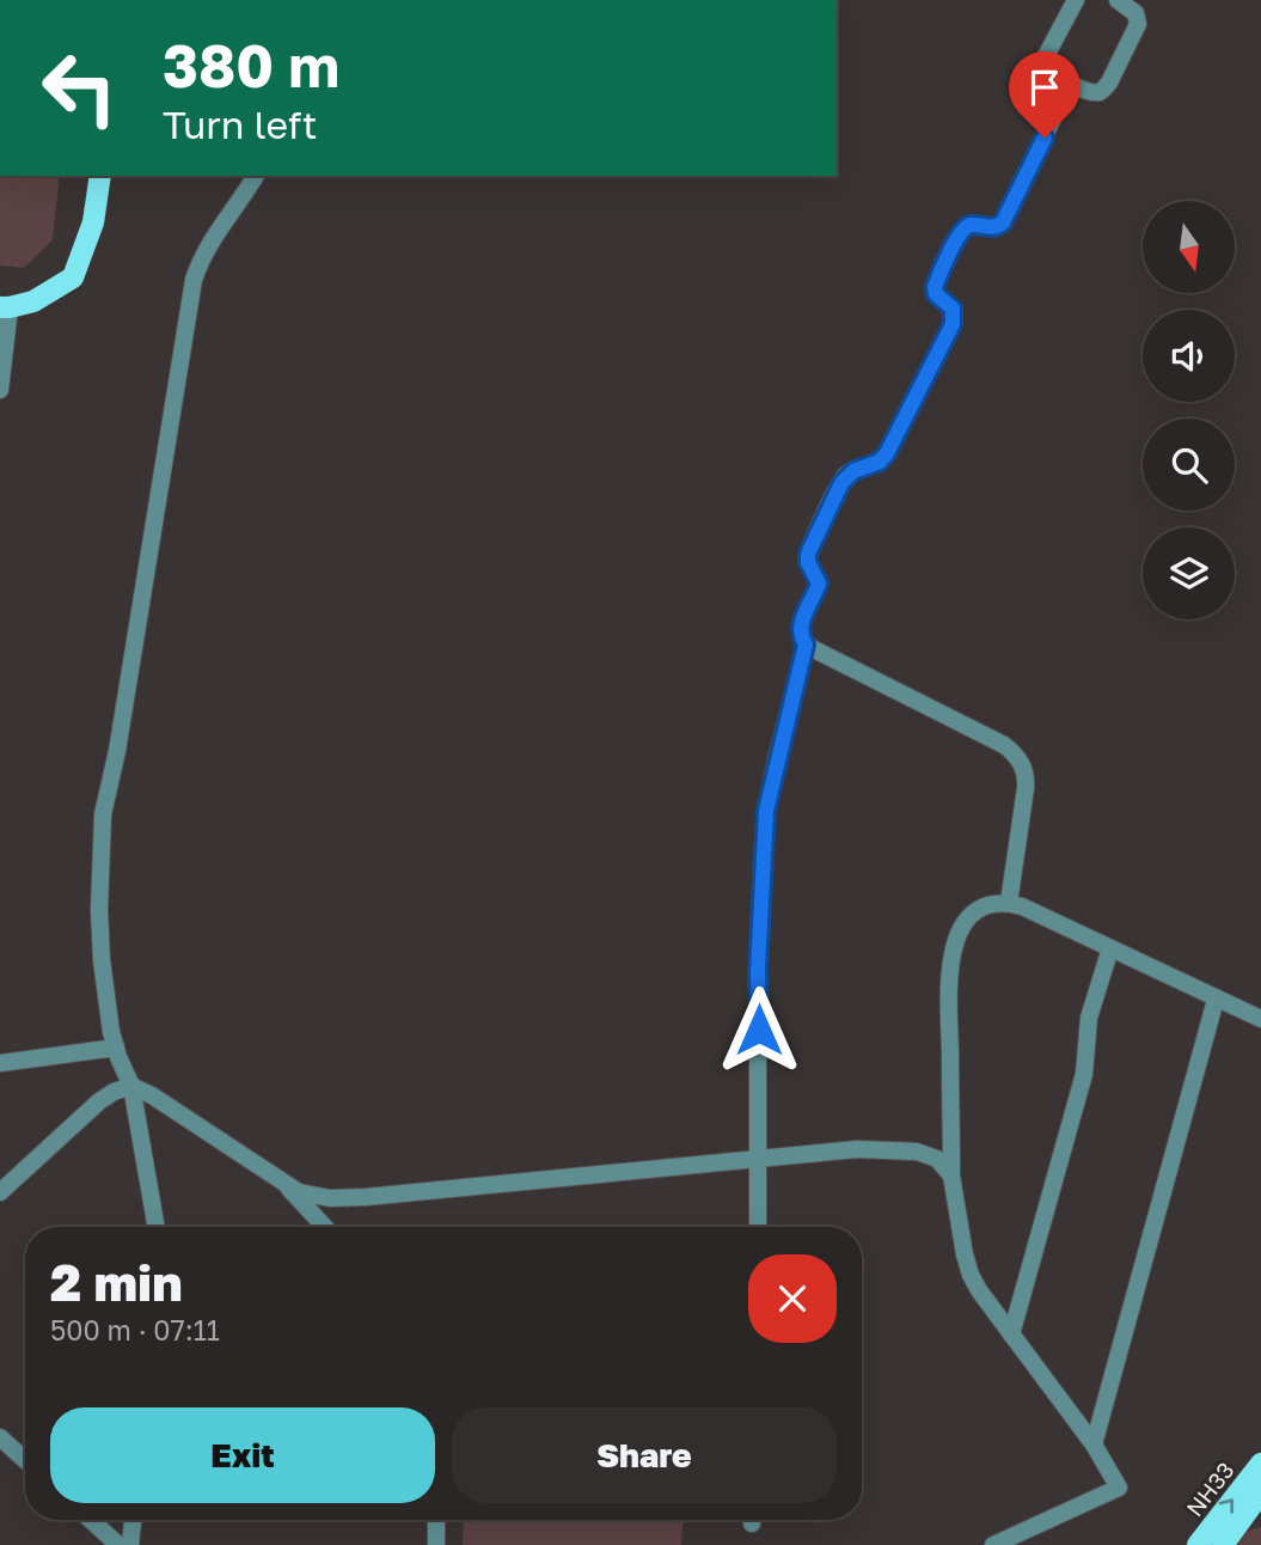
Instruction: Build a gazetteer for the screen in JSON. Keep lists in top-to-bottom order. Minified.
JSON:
{"streets":{"main road":["NH33"]},"north":"bottom","page":{"turn":["380 m","Turn left"],"heading":["2 min","500 m · 07:11"],"buttons":["Exit","Share"]}}
